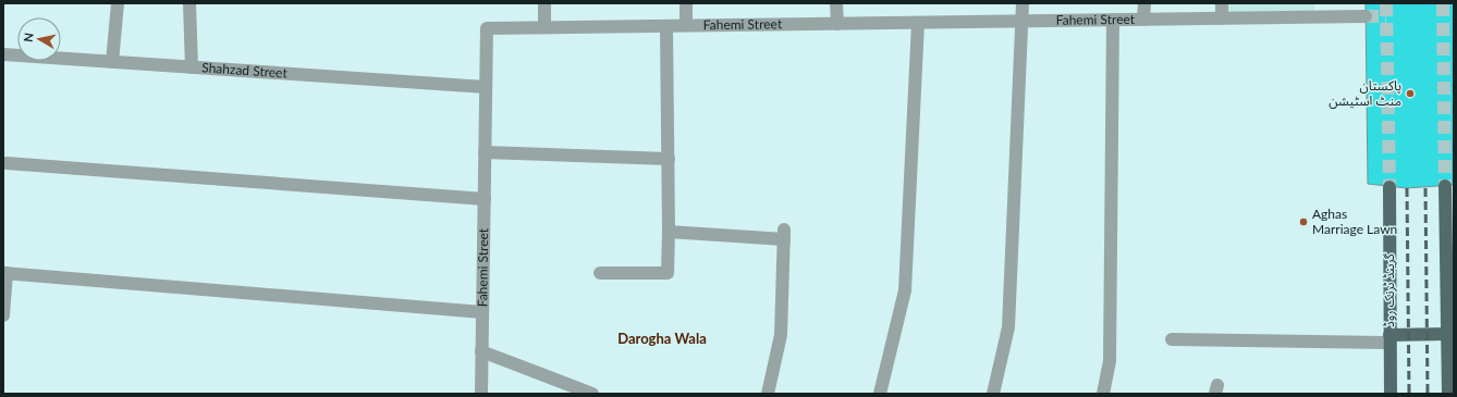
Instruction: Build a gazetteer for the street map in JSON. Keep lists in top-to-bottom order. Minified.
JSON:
{"streets":{"main road":["گرینڈ ٹرنک روڈ"],"street":["Fahemi Street","Shahzad Street"]},"crossings":[["Fahemi Street","Shahzad Street"]],"districts":["Darogha Wala"],"places":["پاکستان منٹ اسٹیشن","Aghas Marriage Lawn"],"north":"left"}
